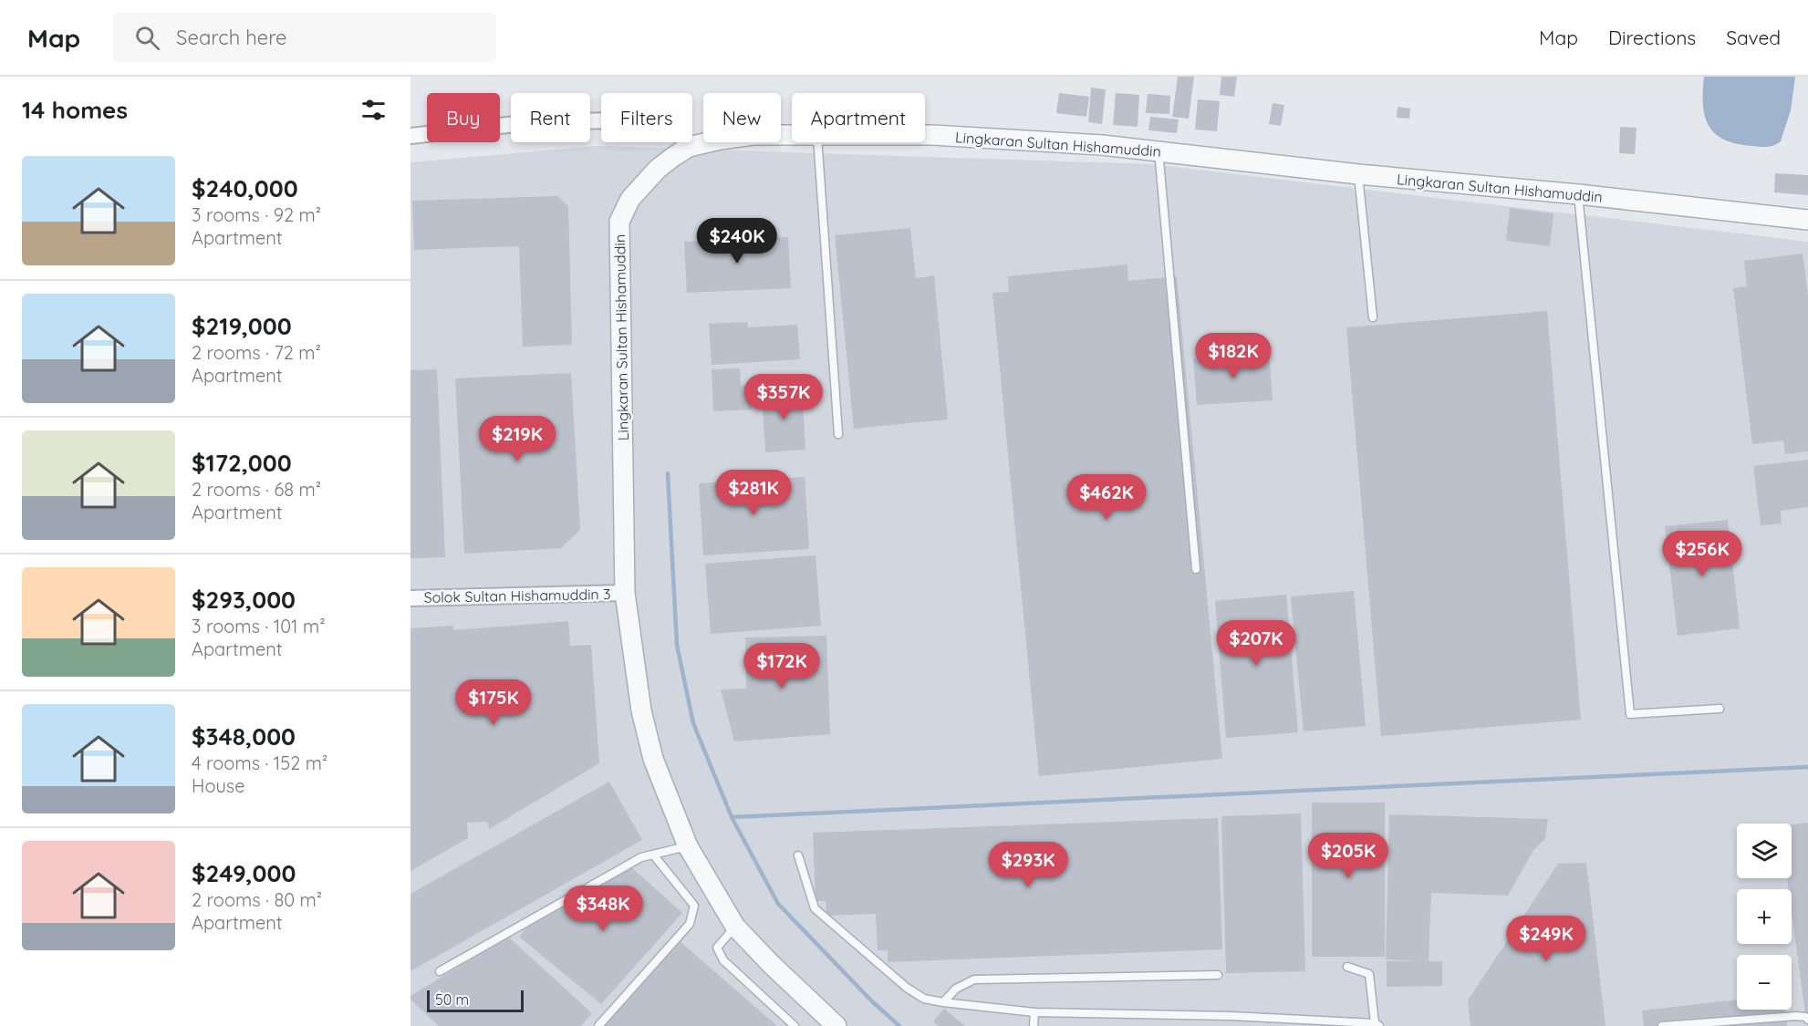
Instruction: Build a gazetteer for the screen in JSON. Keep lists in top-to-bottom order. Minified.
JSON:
{"streets":{"street":["Lingkaran Sultan Hishamuddin","Solok Sultan Hishamuddin 3"]},"crossings":[["Lingkaran Sultan Hishamuddin","Solok Sultan Hishamuddin 3"]],"scale_bar":"50 m","page":{"header":"Map","search":"Search here","nav":["Map","Directions","Saved"],"heading":"14 homes","chip":["Buy","Rent","Filters","New","Apartment"],"list":[{"name":"$240,000","note":"3 rooms · 92 m² · Apartment"},{"name":"$219,000","note":"2 rooms · 72 m² · Apartment"},{"name":"$172,000","note":"2 rooms · 68 m² · Apartment"},{"name":"$293,000","note":"3 rooms · 101 m² · Apartment"},{"name":"$348,000","note":"4 rooms · 152 m² · House"},{"name":"$249,000","note":"2 rooms · 80 m² · Apartment"}],"price":["$240K","$182K","$357K","$219K","$281K","$462K","$256K","$207K","$172K","$175K","$205K","$293K","$348K","$249K"],"map_buttons":["+","−"],"scale":"50 m"}}
